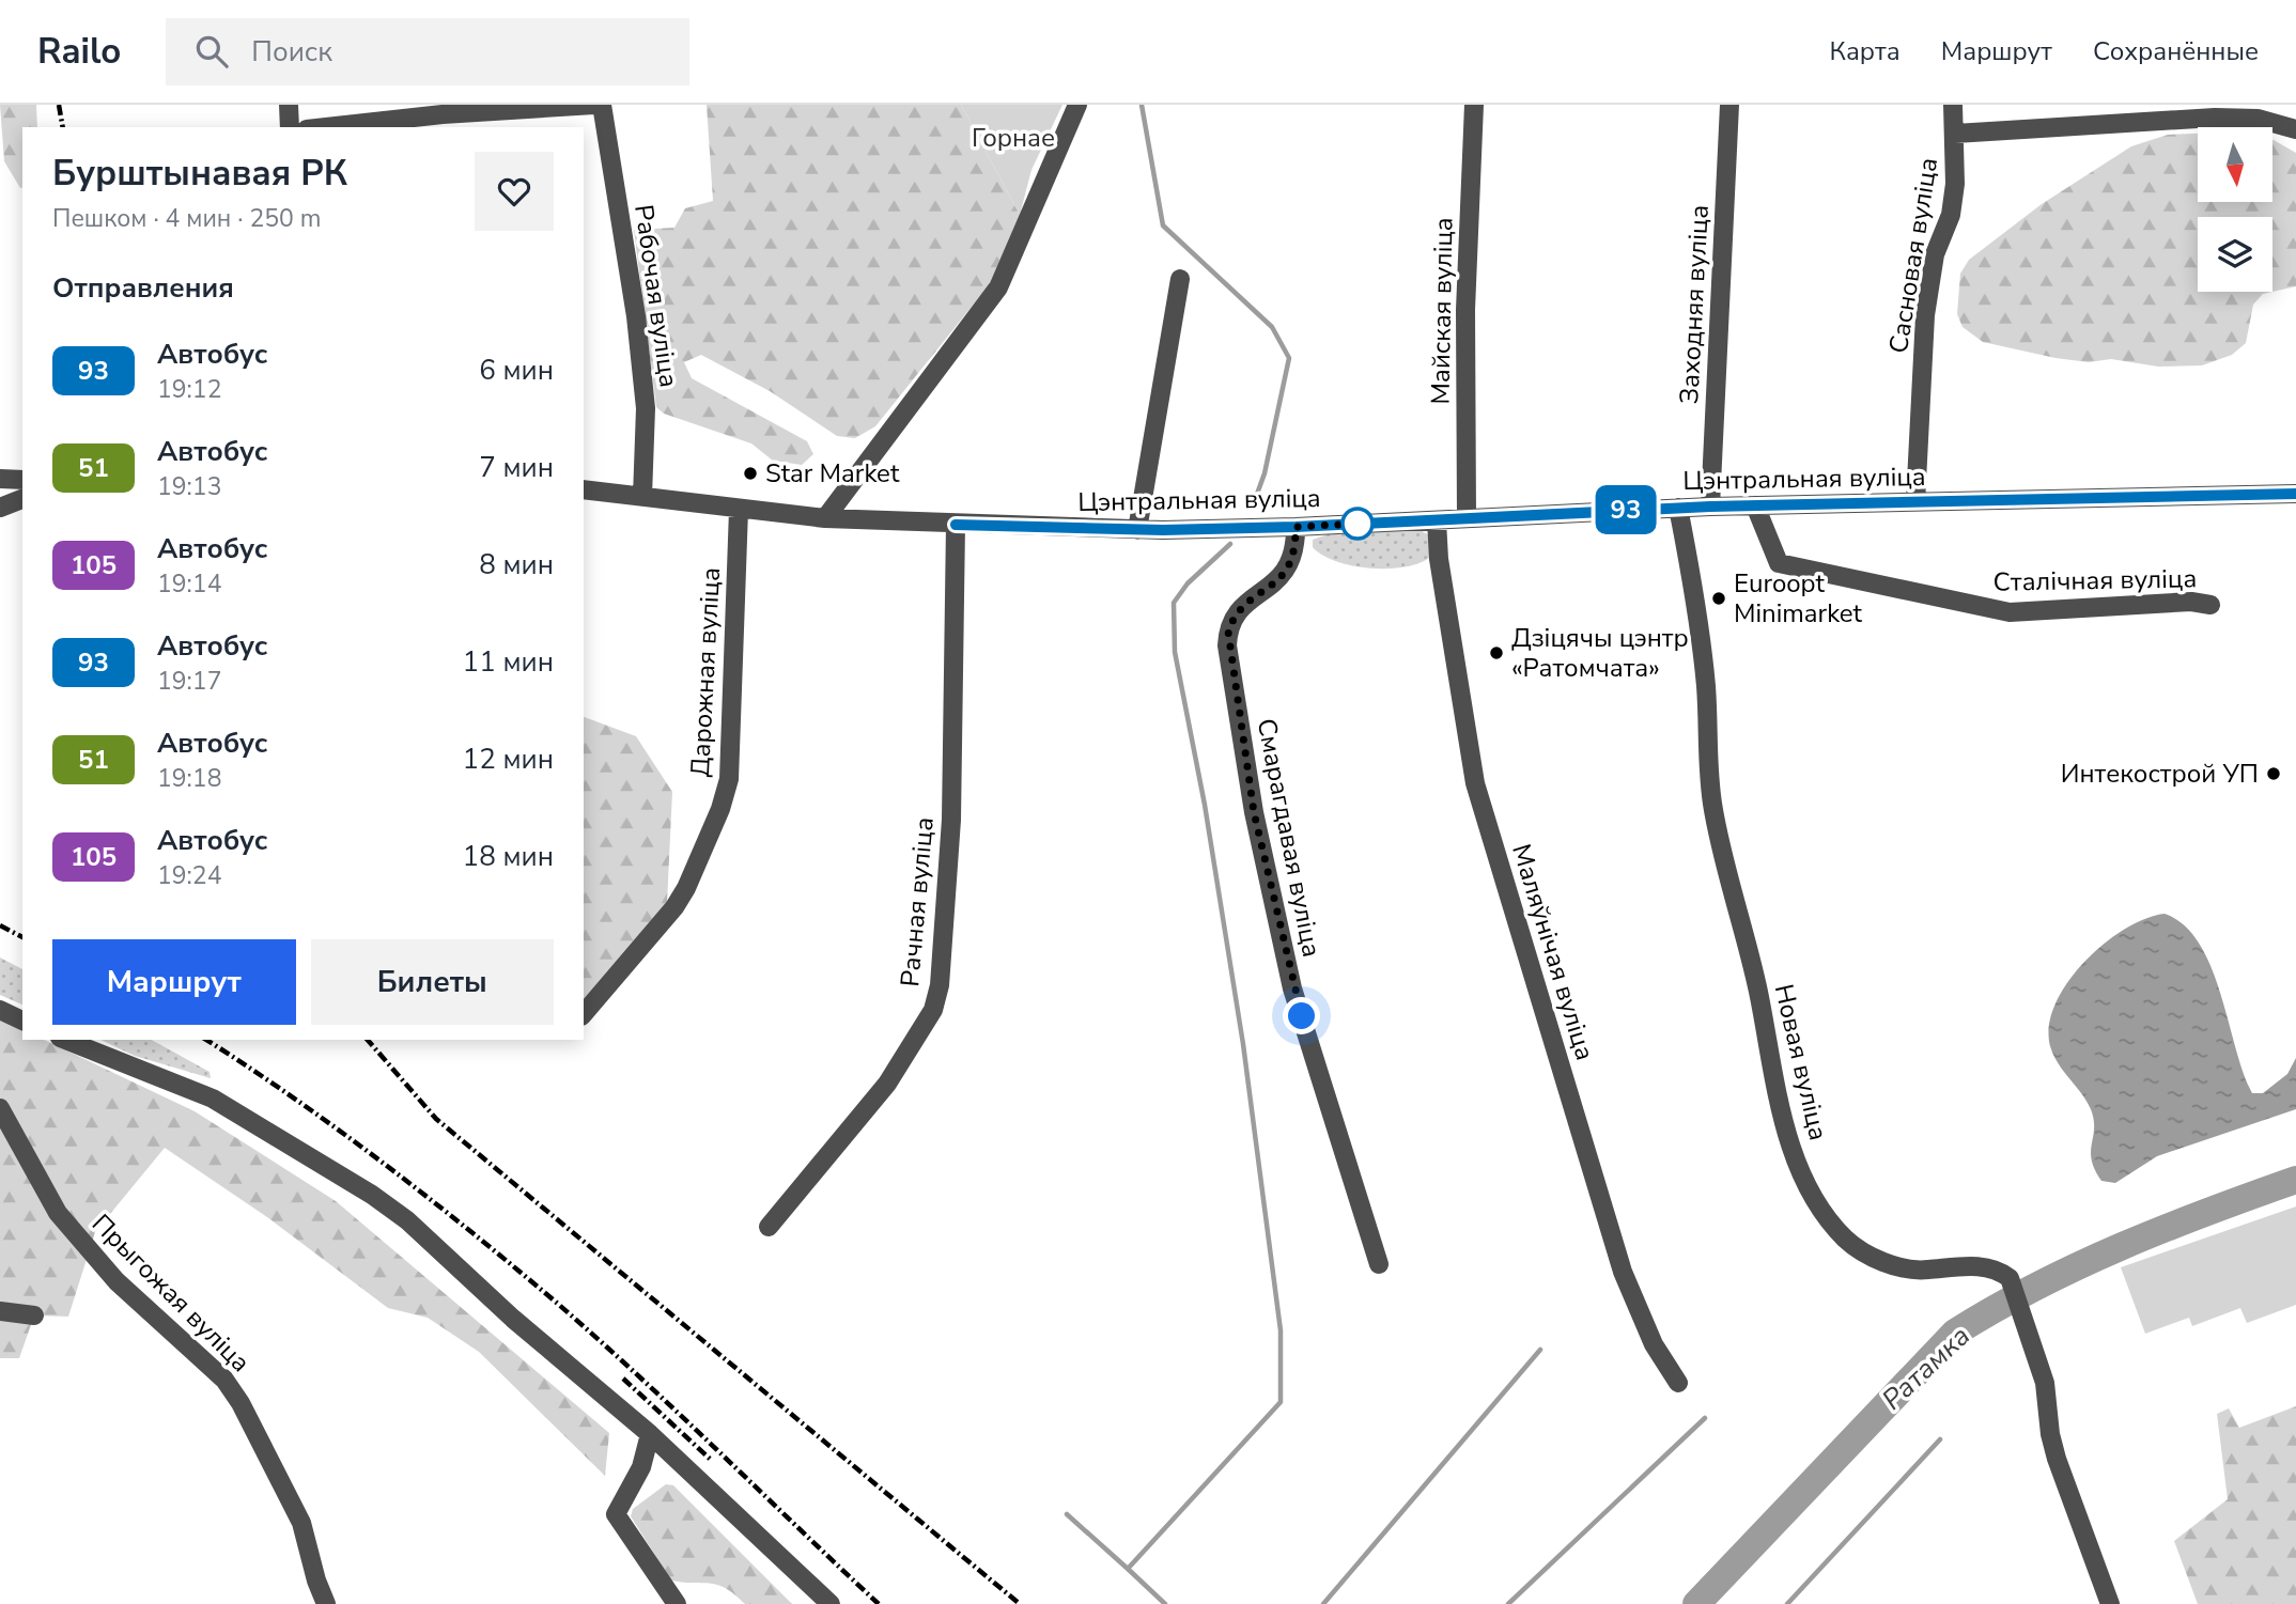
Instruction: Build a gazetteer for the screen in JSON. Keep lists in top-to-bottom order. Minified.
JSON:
{"streets":{"street":["Сасновая вуліца","Рабочая вуліца","Заходняя вуліца","Майская вуліца","Цэнтральная вуліца","Сталічная вуліца","Дарожная вуліца","Смарагдавая вуліца","Рачная вуліца","Маляўнічая вуліца","Новая вуліца","Прыгожая вуліца"]},"crossings":[["Сасновая вуліца","Цэнтральная вуліца"],["Рабочая вуліца","Цэнтральная вуліца"],["Заходняя вуліца","Цэнтральная вуліца"],["Майская вуліца","Цэнтральная вуліца"],["Цэнтральная вуліца","Сталічная вуліца"],["Цэнтральная вуліца","Дарожная вуліца"],["Цэнтральная вуліца","Смарагдавая вуліца"],["Цэнтральная вуліца","Рачная вуліца"],["Цэнтральная вуліца","Маляўнічая вуліца"],["Цэнтральная вуліца","Новая вуліца"]],"water":["Ратамка"],"parks":["Горнае"],"places":["Star Market","Euroopt Minimarket","Дзіцячы цэнтр «Ратомчата»","Интекострой УП"],"lines":["bus line 93"],"north":"bottom","page":{"header":"Railo","search":"Поиск","nav":["Карта","Маршрут","Сохранённые"],"on_map":"93","heading":[["Бурштынавая РК","Пешком · 4 мин · 250 m"],"Отправления"],"list":[{"mark":"93","name":"Автобус","note":"19:12","value":"6 мин"},{"mark":"51","name":"Автобус","note":"19:13","value":"7 мин"},{"mark":"105","name":"Автобус","note":"19:14","value":"8 мин"},{"mark":"93","name":"Автобус","note":"19:17","value":"11 мин"},{"mark":"51","name":"Автобус","note":"19:18","value":"12 мин"},{"mark":"105","name":"Автобус","note":"19:24","value":"18 мин"}],"buttons":["Маршрут","Билеты"]}}
